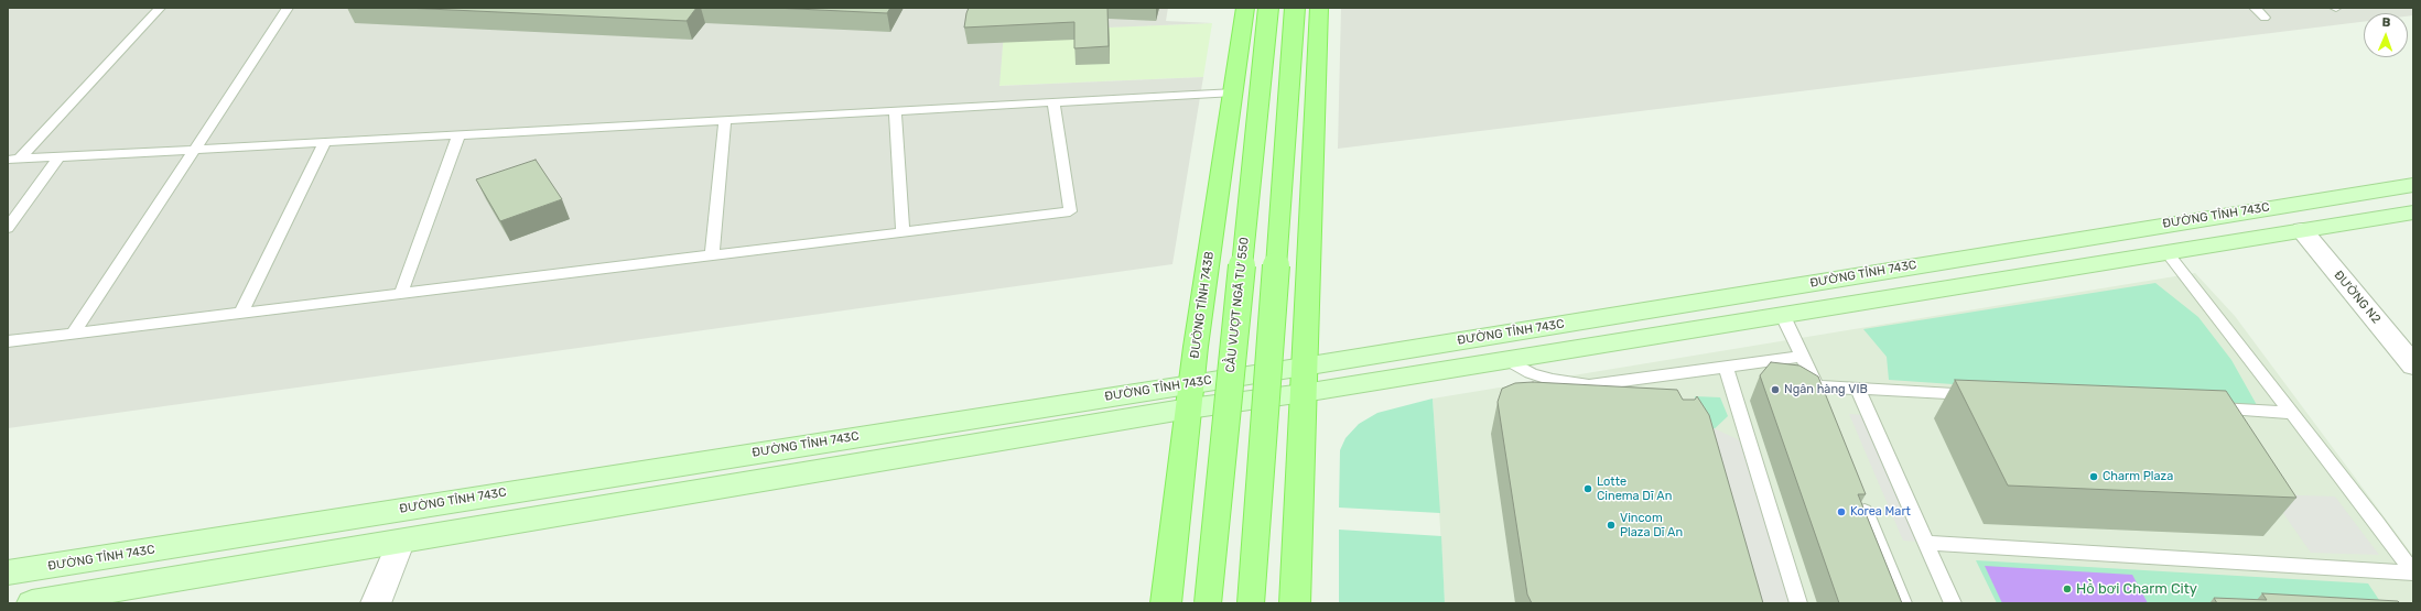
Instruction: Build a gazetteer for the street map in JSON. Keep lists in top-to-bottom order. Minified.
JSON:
{"streets":{"main road":["ĐƯỜNG TỈNH 743C","ĐƯỜNG TỈNH 743B","CẦU VƯỢT NGÃ TƯ 550"],"street":["ĐƯỜNG N2"]},"crossings":[["ĐƯỜNG TỈNH 743C","ĐƯỜNG N2"],["ĐƯỜNG TỈNH 743C","ĐƯỜNG TỈNH 743B"]],"places":["Ngân hàng VIB","Charm Plaza","Lotte Cinema Dĩ An","Korea Mart","Vincom Plaza Dĩ An","Hồ bơi Charm City"],"north":"top"}
